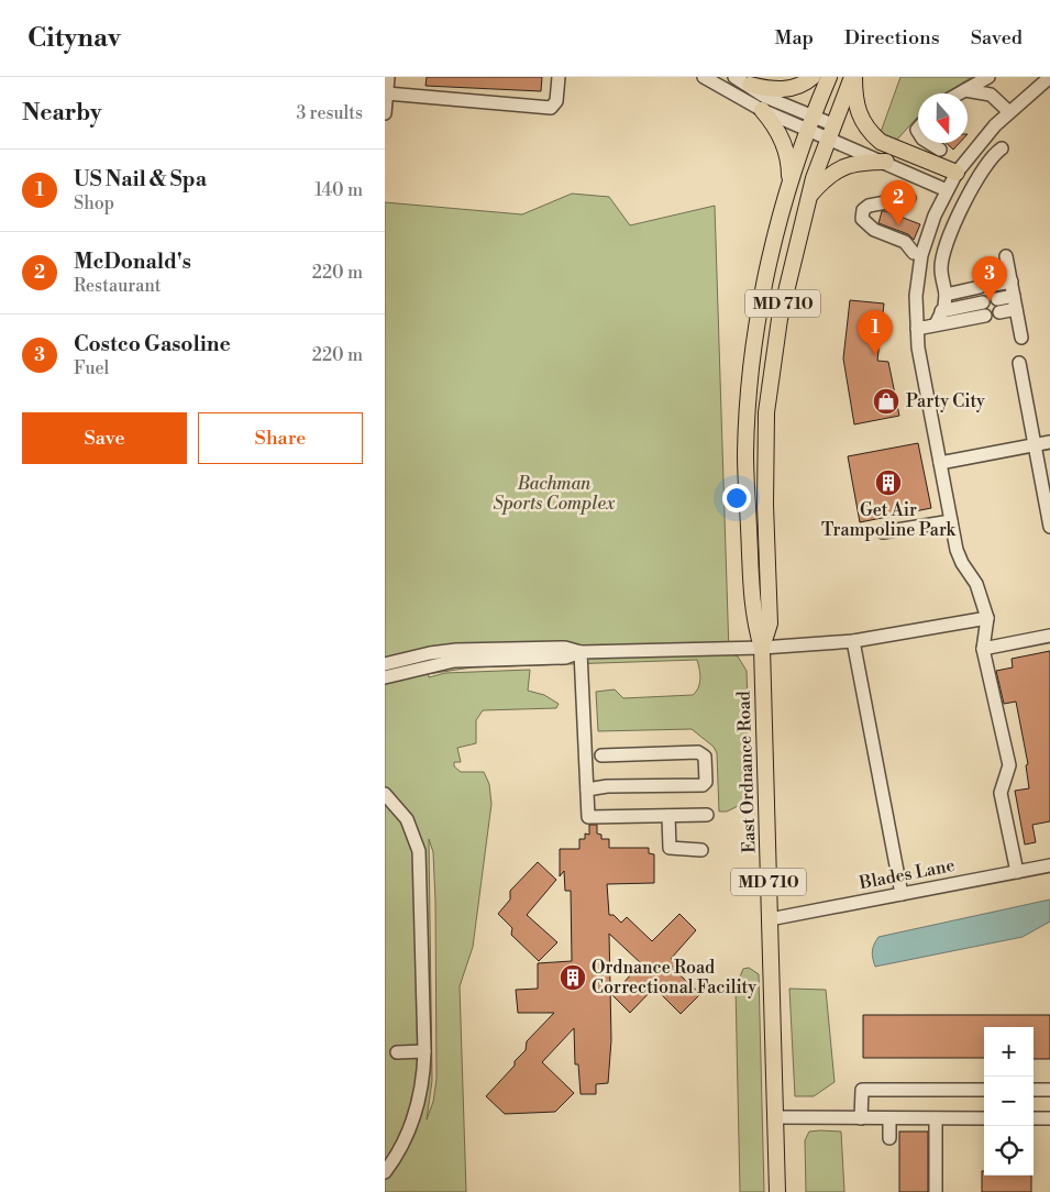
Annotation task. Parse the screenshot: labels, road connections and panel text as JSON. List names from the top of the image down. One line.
{"streets":{"main road":["MD 710","East Ordnance Road"],"street":["Blades Lane"]},"crossings":[["East Ordnance Road","Blades Lane"]],"parks":["Bachman Sports Complex"],"places":{"shop":["Party City"],"building":["Get Air Trampoline Park","Ordnance Road Correctional Facility"]},"north":"bottom","page":{"header":"Citynav","nav":["Map","Directions","Saved"],"heading":["Nearby","3 results"],"list":[{"mark":"1","name":"US Nail & Spa","note":"Shop","value":"140 m"},{"mark":"2","name":"McDonald's","note":"Restaurant","value":"220 m"},{"mark":"3","name":"Costco Gasoline","note":"Fuel","value":"220 m"}],"pins":["2","3","1"],"buttons":["Save","Share"],"map_buttons":["+","−"]}}
